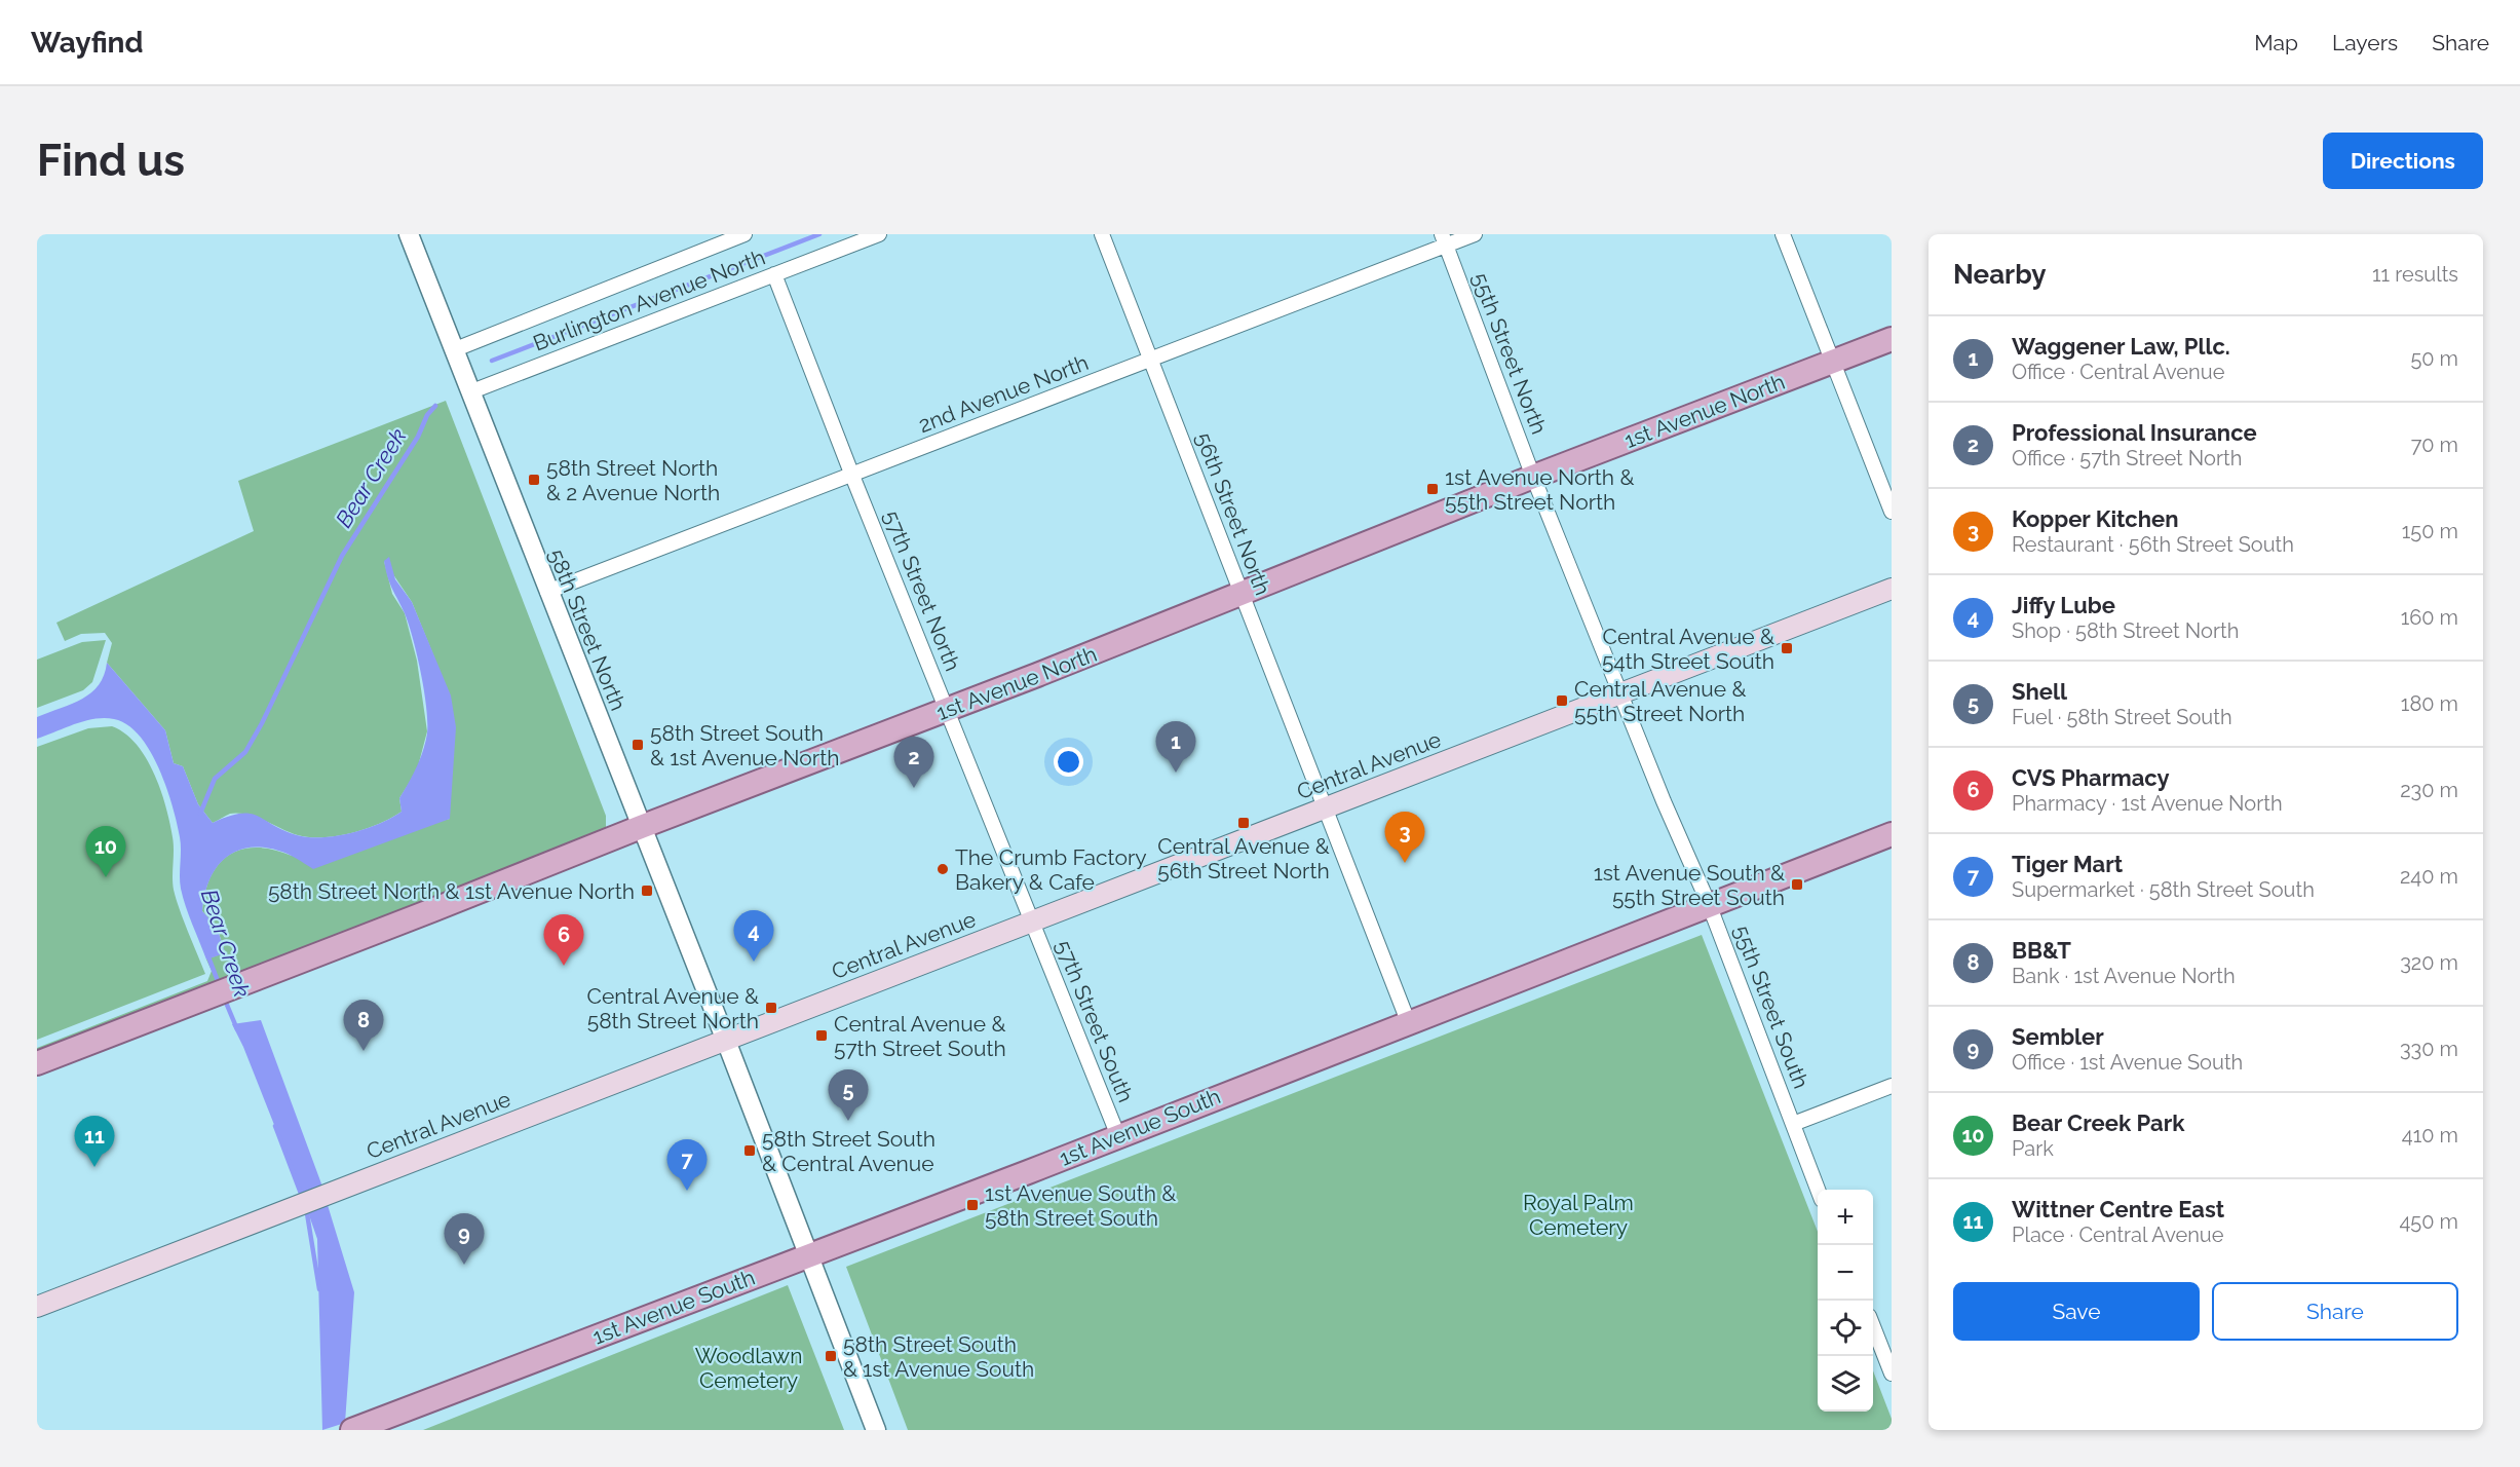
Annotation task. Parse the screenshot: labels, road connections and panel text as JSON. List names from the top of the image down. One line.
{"streets":{"main road":["1st Avenue North","Central Avenue","1st Avenue South"],"street":["Burlington Avenue North","55th Street North","2nd Avenue North","56th Street North","57th Street North","58th Street North","55th Street South","57th Street South"]},"crossings":[["Burlington Avenue North","57th Street North"],["Burlington Avenue North","58th Street North"],["55th Street North","2nd Avenue North"],["55th Street North","1st Avenue North"],["55th Street North","Central Avenue"],["55th Street North","55th Street South"],["2nd Avenue North","56th Street North"],["2nd Avenue North","57th Street North"],["2nd Avenue North","58th Street North"],["1st Avenue North","56th Street North"],["1st Avenue North","57th Street North"],["1st Avenue North","58th Street North"],["56th Street North","Central Avenue"],["56th Street North","1st Avenue South"],["57th Street North","Central Avenue"],["57th Street North","57th Street South"],["58th Street North","Central Avenue"],["58th Street North","1st Avenue South"],["Central Avenue","55th Street South"],["Central Avenue","57th Street South"],["55th Street South","1st Avenue South"],["57th Street South","1st Avenue South"]],"water":["Bear Creek"],"parks":["Royal Palm Cemetery","Woodlawn Cemetery"],"places":{"transit":["58th Street North & 2 Avenue North","1st Avenue North & 55th Street North","Central Avenue & 54th Street South","Central Avenue & 55th Street North","58th Street South & 1st Avenue North","Central Avenue & 56th Street North","1st Avenue South & 55th Street South","58th Street North & 1st Avenue North","Central Avenue & 58th Street North","Central Avenue & 57th Street South","58th Street South & Central Avenue","1st Avenue South & 58th Street South","58th Street South & 1st Avenue South"],"other":["The Crumb Factory Bakery & Cafe"]},"page":{"header":"Wayfind","nav":["Map","Layers","Share"],"buttons":["Directions",["Save","Share"]],"title":"Find us","heading":["Nearby","11 results"],"list":[{"mark":"1","name":"Waggener Law, Pllc.","note":"Office · Central Avenue","value":"50 m"},{"mark":"2","name":"Professional Insurance","note":"Office · 57th Street North","value":"70 m"},{"mark":"3","name":"Kopper Kitchen","note":"Restaurant · 56th Street South","value":"150 m"},{"mark":"4","name":"Jiffy Lube","note":"Shop · 58th Street North","value":"160 m"},{"mark":"5","name":"Shell","note":"Fuel · 58th Street South","value":"180 m"},{"mark":"6","name":"CVS Pharmacy","note":"Pharmacy · 1st Avenue North","value":"230 m"},{"mark":"7","name":"Tiger Mart","note":"Supermarket · 58th Street South","value":"240 m"},{"mark":"8","name":"BB&T","note":"Bank · 1st Avenue North","value":"320 m"},{"mark":"9","name":"Sembler","note":"Office · 1st Avenue South","value":"330 m"},{"mark":"10","name":"Bear Creek Park","note":"Park","value":"410 m"},{"mark":"11","name":"Wittner Centre East","note":"Place · Central Avenue","value":"450 m"}],"pins":["1","2","3","10","4","6","8","5","11","7","9"],"map_buttons":["+","−"]}}
